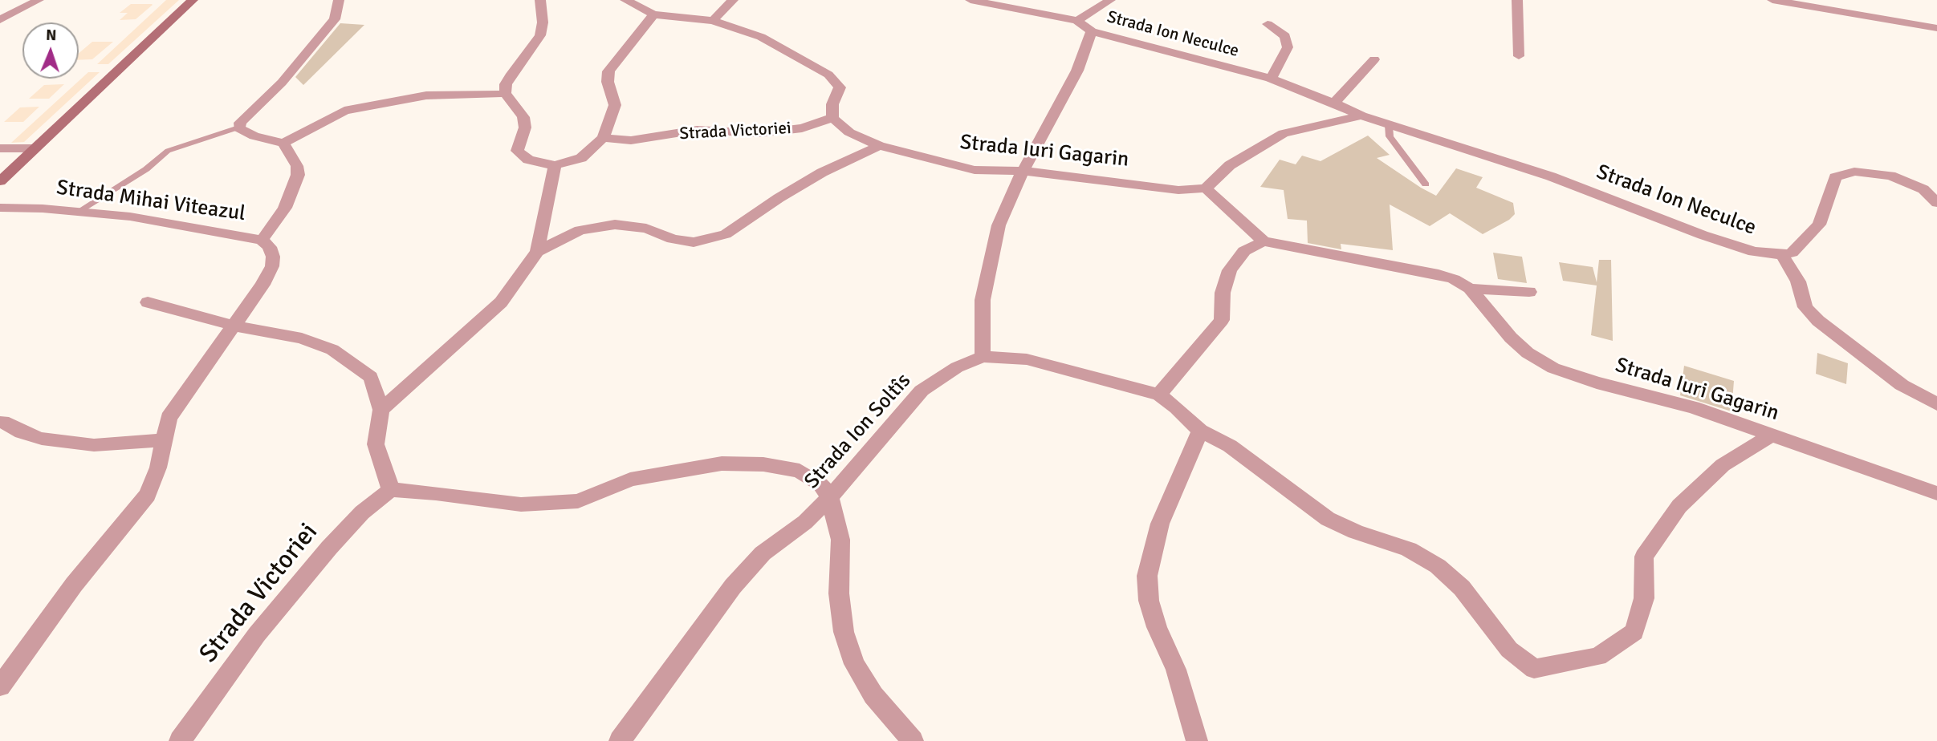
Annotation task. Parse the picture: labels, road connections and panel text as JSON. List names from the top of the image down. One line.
{"streets":{"street":["Strada Ion Neculce","Strada Victoriei","Strada Iuri Gagarin","Strada Mihai Viteazul","Strada Ion Soltîs"]},"crossings":[["Strada Victoriei","Strada Iuri Gagarin"]],"north":"top"}
